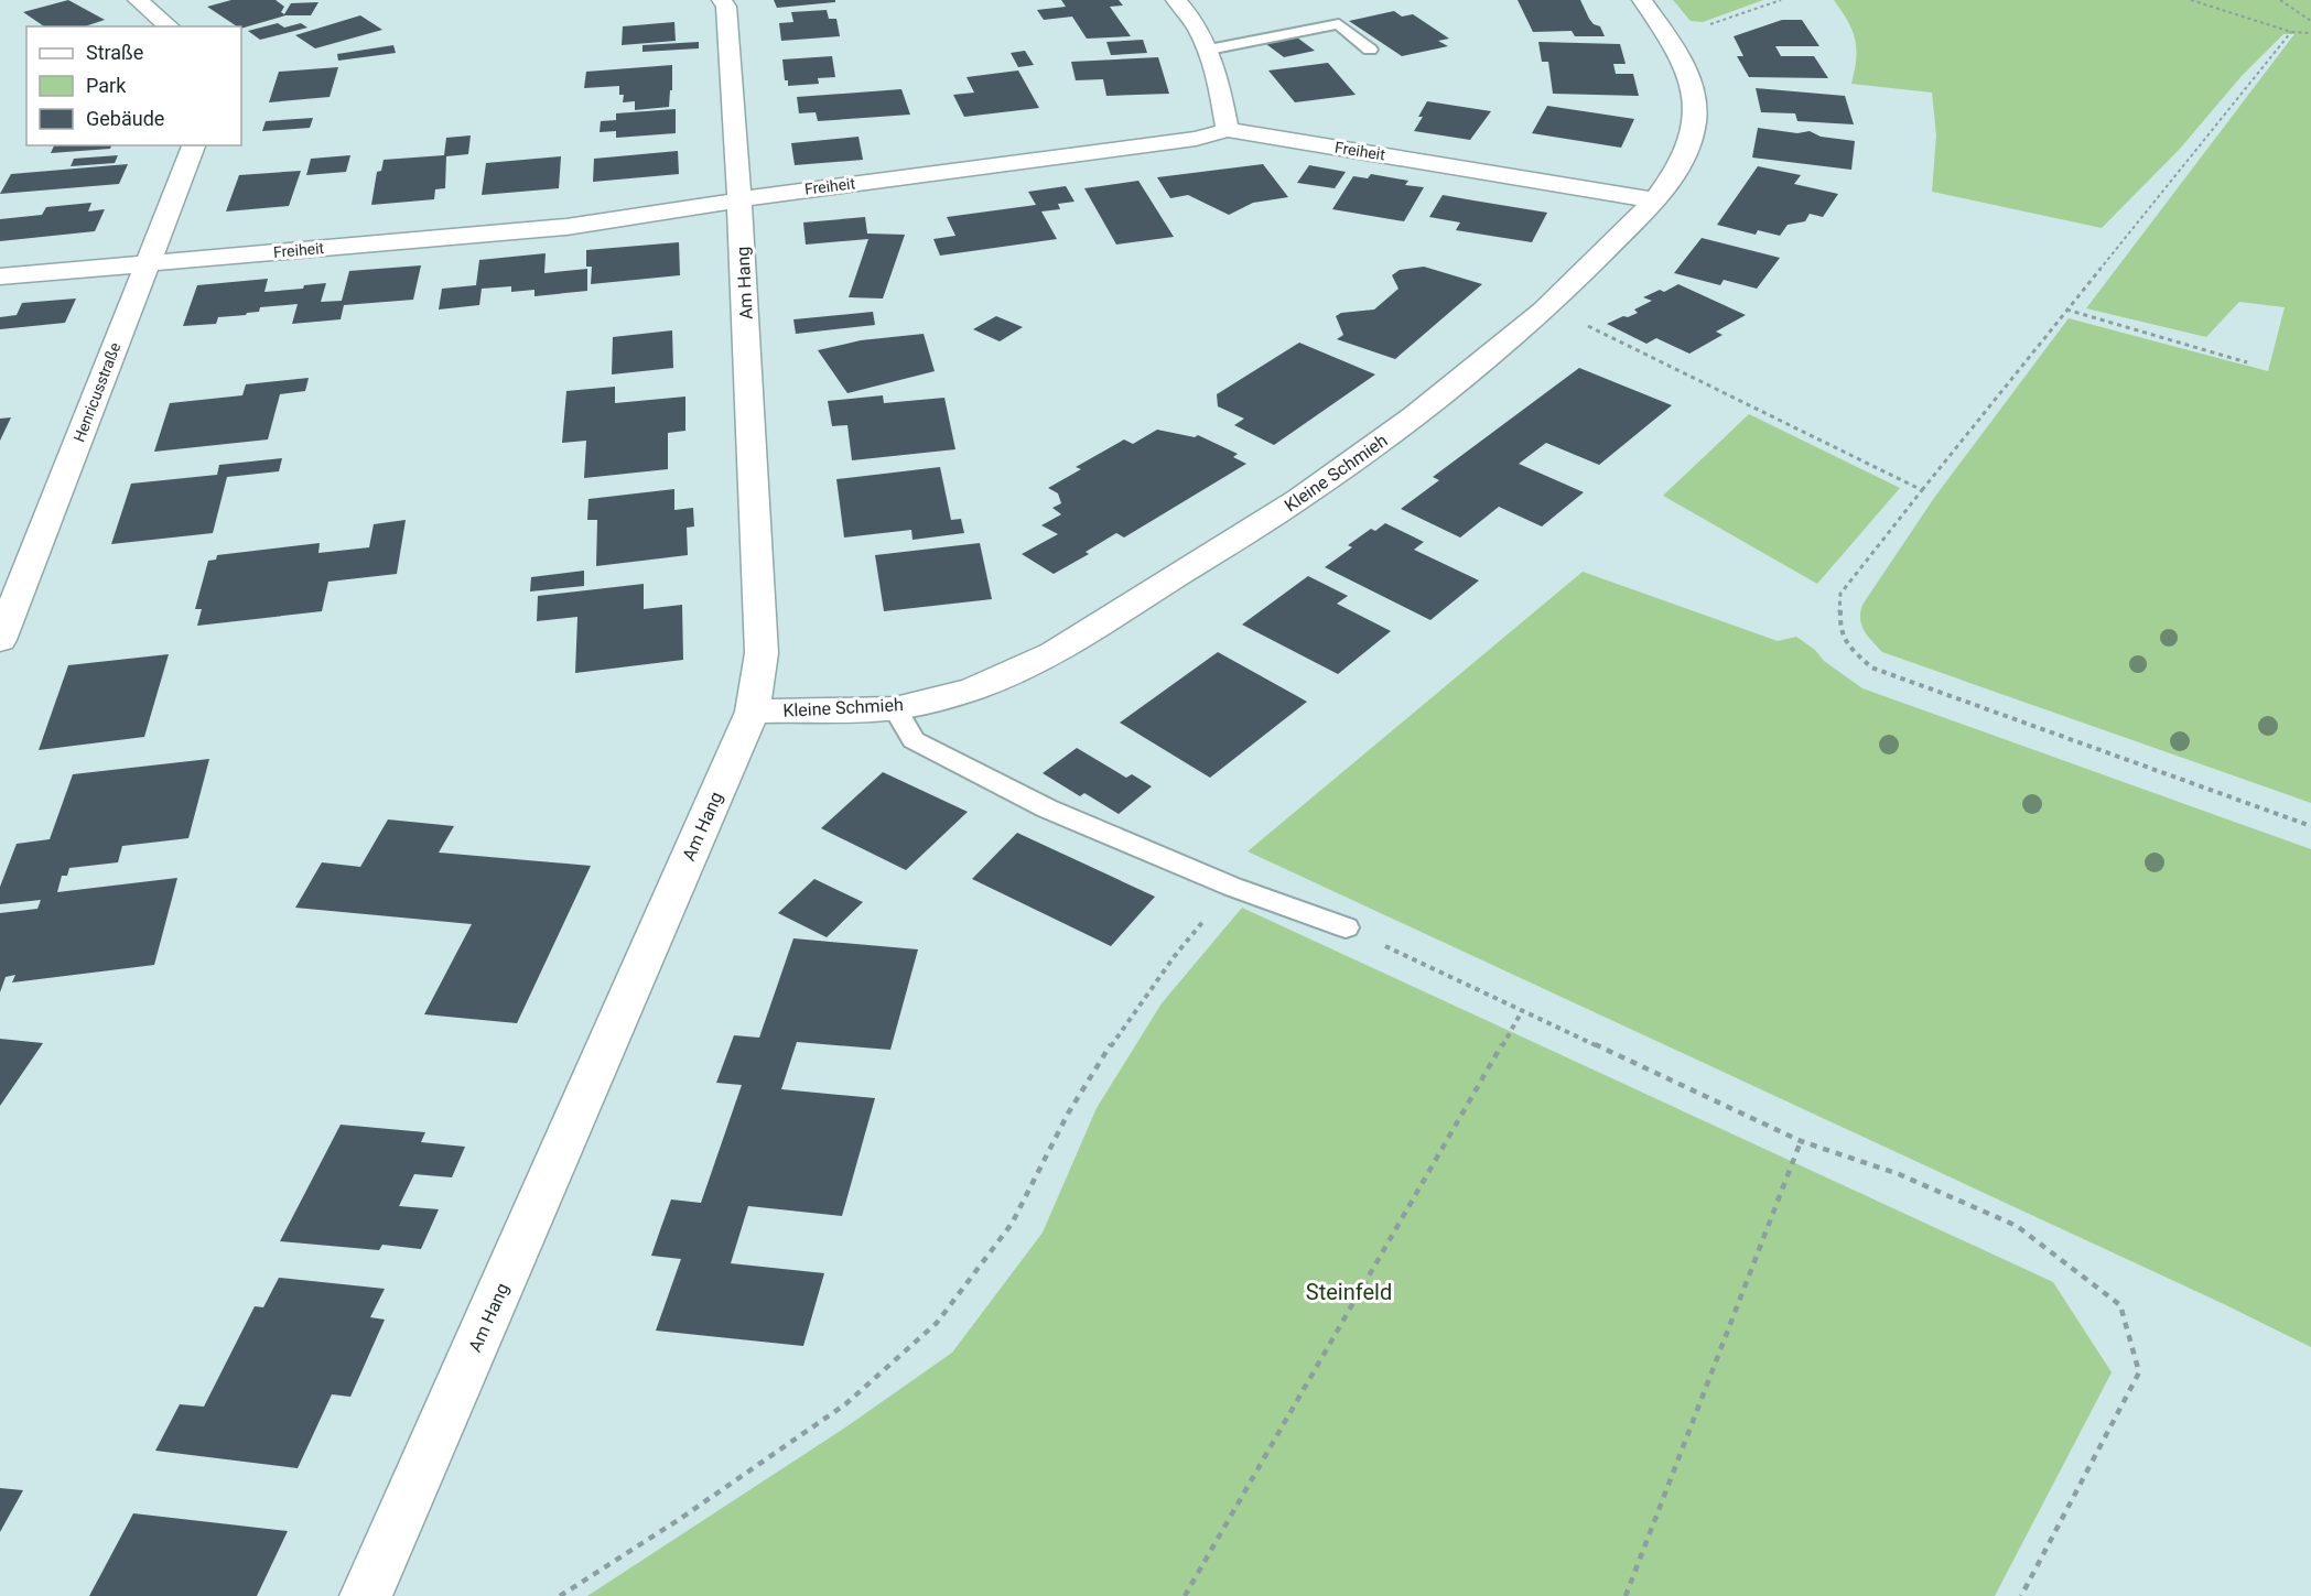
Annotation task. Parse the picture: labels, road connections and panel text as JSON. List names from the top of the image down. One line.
{"streets":{"street":["Freiheit","Am Hang","Henricusstraße","Kleine Schmieh"]},"crossings":[["Freiheit","Am Hang"],["Freiheit","Henricusstraße"],["Freiheit","Kleine Schmieh"],["Am Hang","Kleine Schmieh"]],"parks":["Steinfeld"],"legend":["Straße","Park","Gebäude"]}
